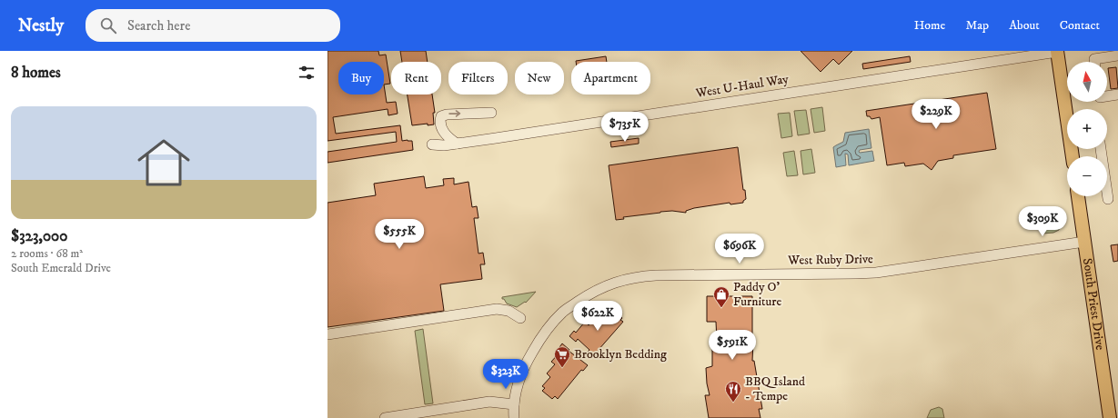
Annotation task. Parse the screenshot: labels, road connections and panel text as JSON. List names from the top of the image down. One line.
{"streets":{"main road":["South Priest Drive"],"street":["West U-Haul Way","West Ruby Drive"]},"crossings":[["West Ruby Drive","South Priest Drive"]],"places":{"shop":["Paddy O' Furniture"],"supermarket":["Brooklyn Bedding"],"restaurant":["BBQ Island - Tempe"]},"north":"top","page":{"header":"Nestly","search":"Search here","nav":["Home","Map","About","Contact"],"heading":"8 homes","map_buttons":["+","−"],"chip":["Buy","Rent","Filters","New","Apartment"],"list":[{"name":"$323,000","note":"2 rooms · 68 m² · South Emerald Drive"}],"price":["$229K","$735K","$309K","$555K","$696K","$622K","$591K","$323K"]}}
